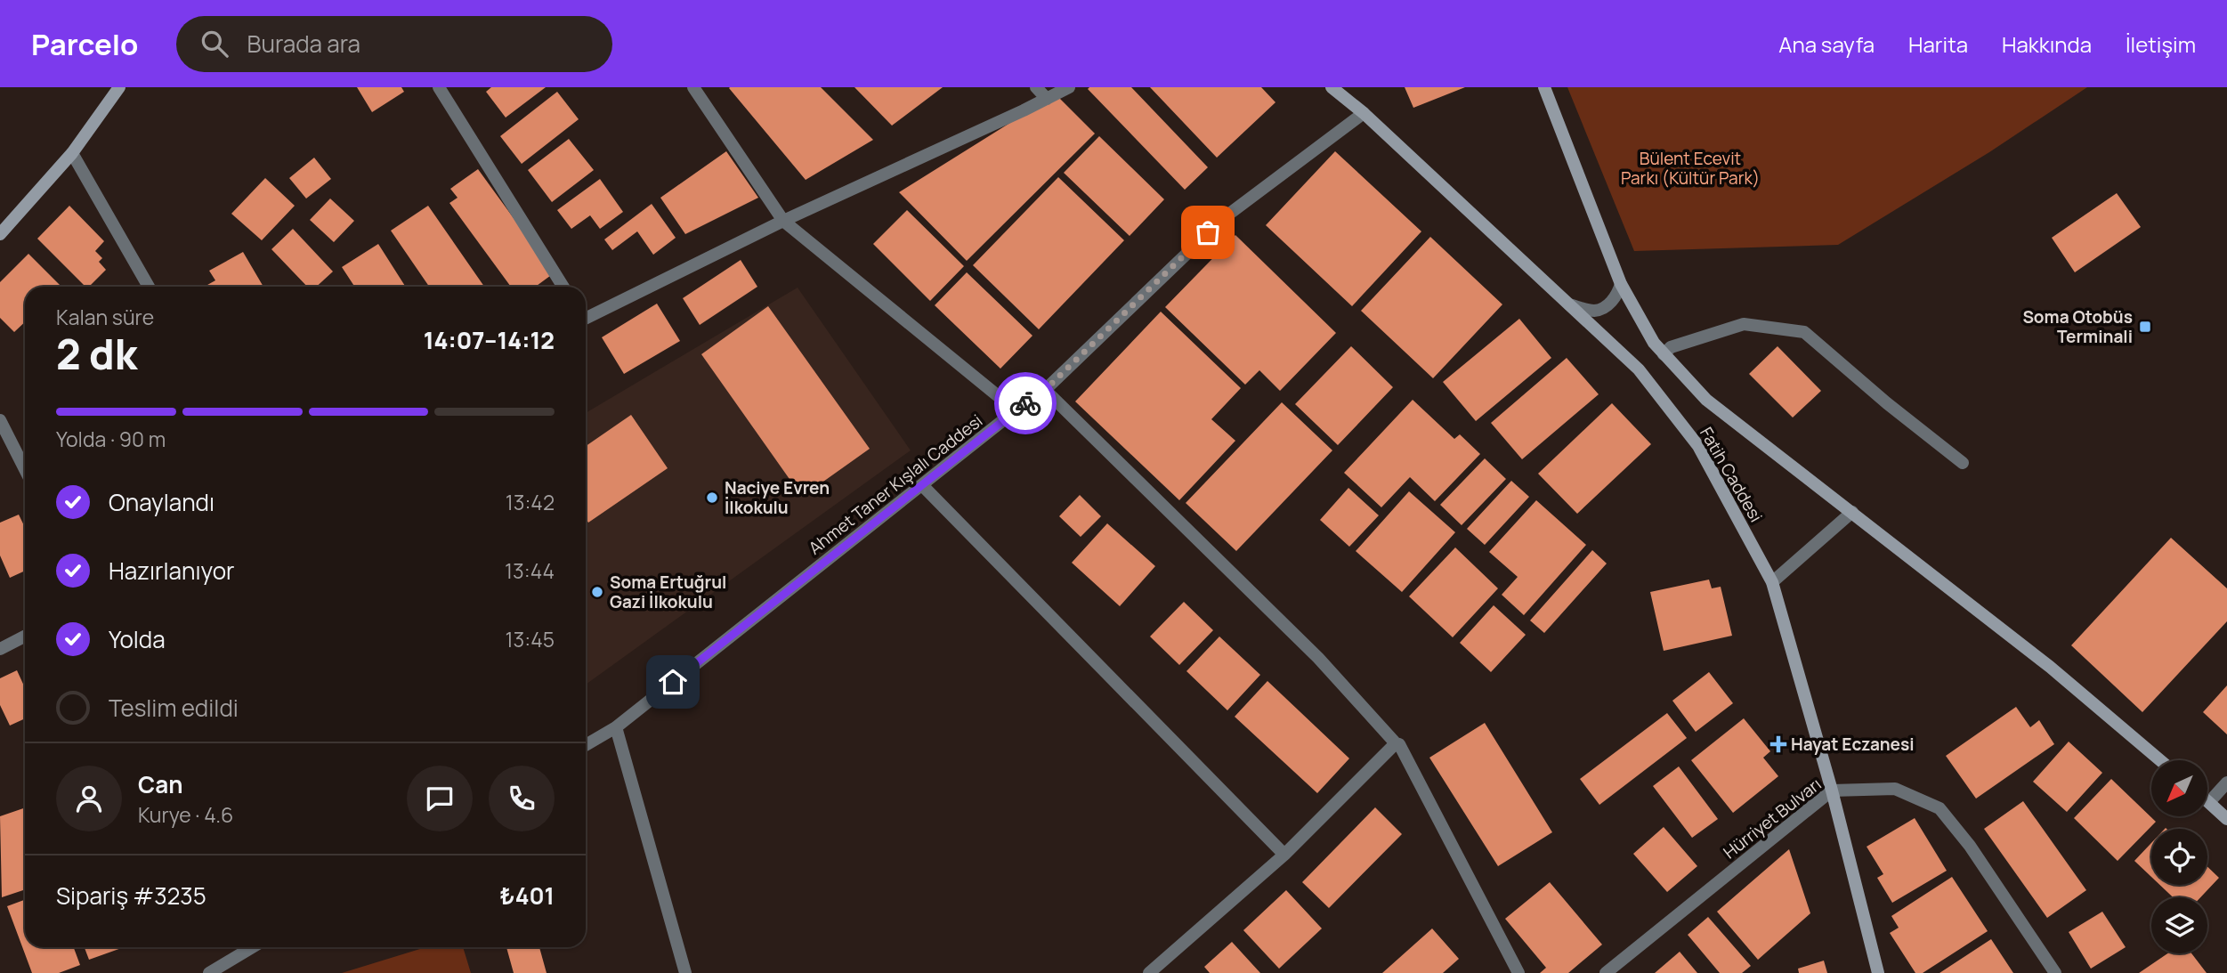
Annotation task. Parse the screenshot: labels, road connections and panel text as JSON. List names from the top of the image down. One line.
{"streets":{"street":["Fatih Caddesi","Ahmet Taner Kışlalı Caddesi","Hürriyet Bulvarı"]},"crossings":[["Fatih Caddesi","Ahmet Taner Kışlalı Caddesi"],["Fatih Caddesi","Hürriyet Bulvarı"]],"parks":["Bülent Ecevit Parkı (Kültür Park)"],"places":{"transit":["Soma Otobüs Terminali"],"other":["Naciye Evren İlkokulu","Soma Ertuğrul Gazi İlkokulu"],"health":["Hayat Eczanesi"]},"north":"bottom left","page":{"header":"Parcelo","search":"Burada ara","nav":["Ana sayfa","Harita","Hakkında","İletişim"],"heading":["2 dk","Kalan süre","14:07–14:12"],"panel":["Can","Kurye · 4.6","Sipariş #3235","₺401"],"bar":"Yolda · 90 m","list":[["Onaylandı","13:42"],["Hazırlanıyor","13:44"],["Yolda","13:45"],"Teslim edildi"]}}
